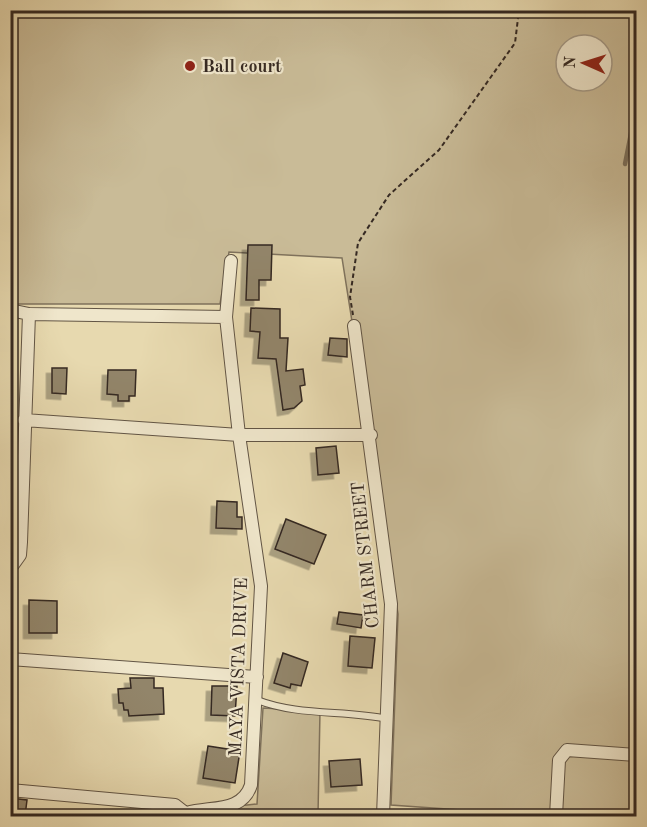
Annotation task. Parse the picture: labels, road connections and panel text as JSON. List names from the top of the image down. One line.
{"streets":{"street":["CHARM STREET","MAYA VISTA DRIVE"]},"places":["Ball court"],"north":"left"}
